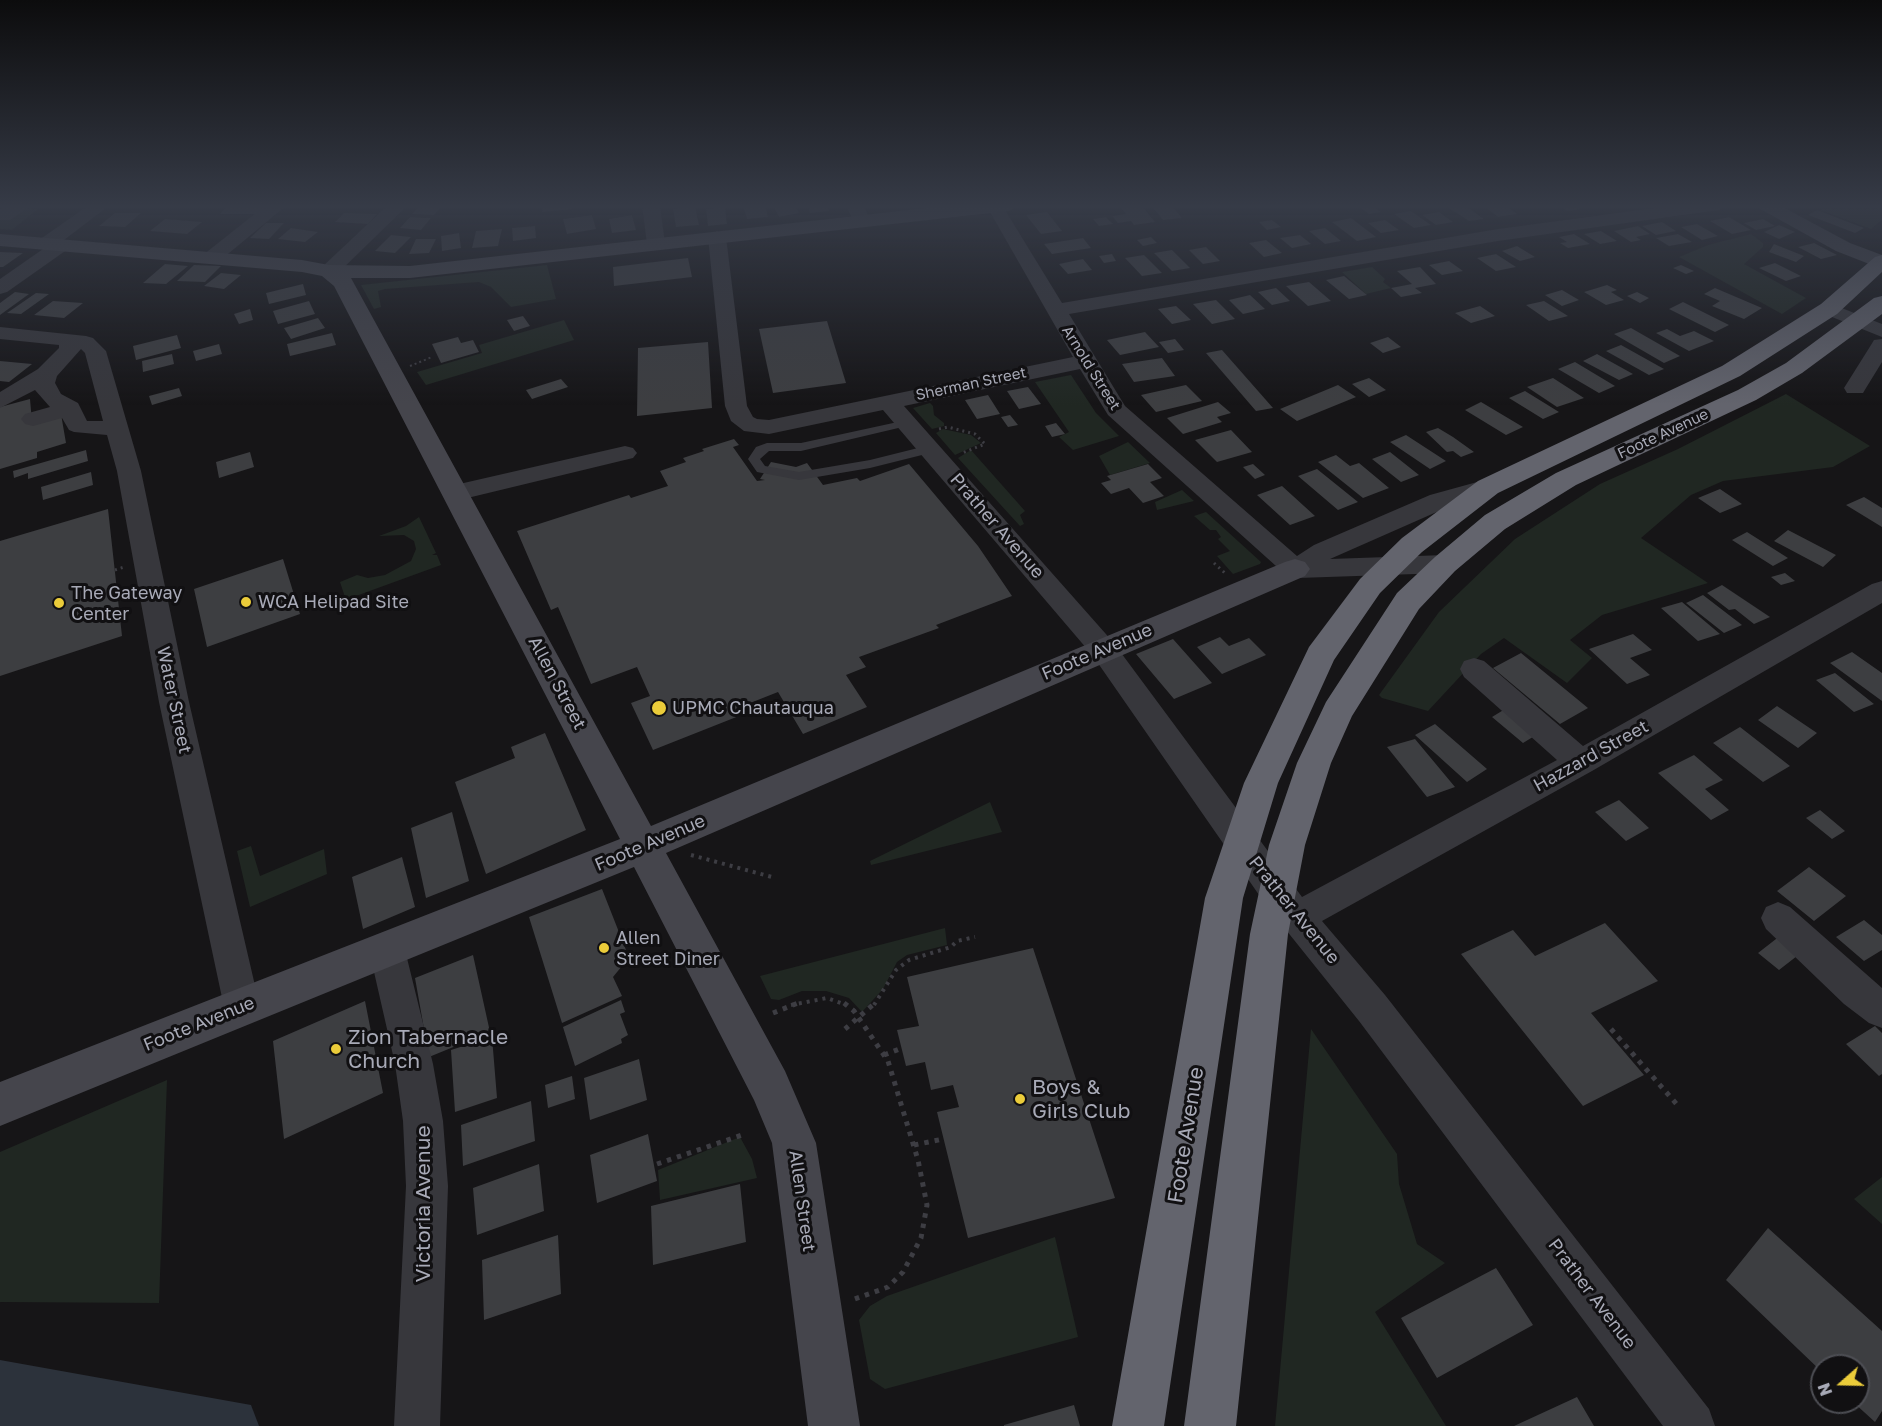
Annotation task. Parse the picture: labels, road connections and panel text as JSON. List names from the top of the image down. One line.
{"streets":{"highway":["Foote Avenue"],"street":["Arnold Street","Sherman Street","Prather Avenue","Allen Street","Water Street","Hazzard Street","Victoria Avenue"]},"crossings":[["Arnold Street","Sherman Street"],["Arnold Street","Foote Avenue"],["Sherman Street","Prather Avenue"],["Foote Avenue","Prather Avenue"],["Foote Avenue","Allen Street"],["Foote Avenue","Water Street"],["Foote Avenue","Hazzard Street"],["Foote Avenue","Victoria Avenue"],["Prather Avenue","Hazzard Street"]],"places":["WCA Helipad Site","The Gateway Center","UPMC Chautauqua","Allen Street Diner","Zion Tabernacle Church","Boys & Girls Club"],"north":"left"}
